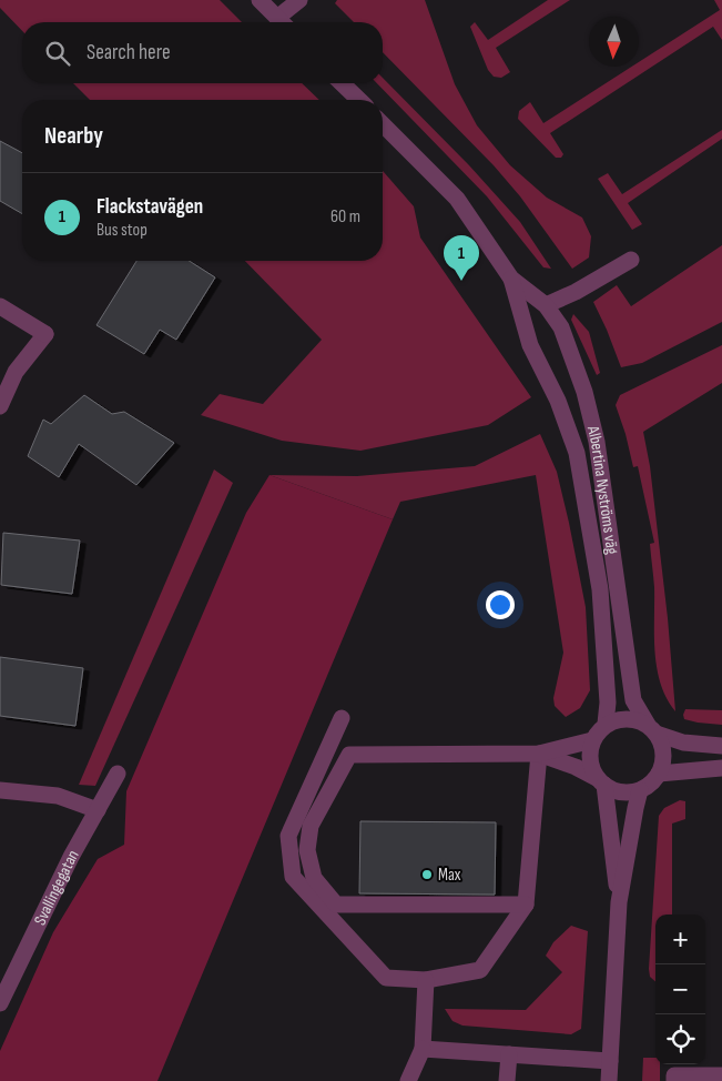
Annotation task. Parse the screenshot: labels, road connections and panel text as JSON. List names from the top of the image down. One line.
{"streets":{"street":["Albertina Nyströms väg","Svallingegatan"]},"places":["Max"],"north":"bottom","page":{"search":"Search here","heading":"Nearby","list":[{"mark":"1","name":"Flackstavägen","note":"Bus stop","value":"60 m"}],"pins":"1","map_buttons":["+","−"]}}
